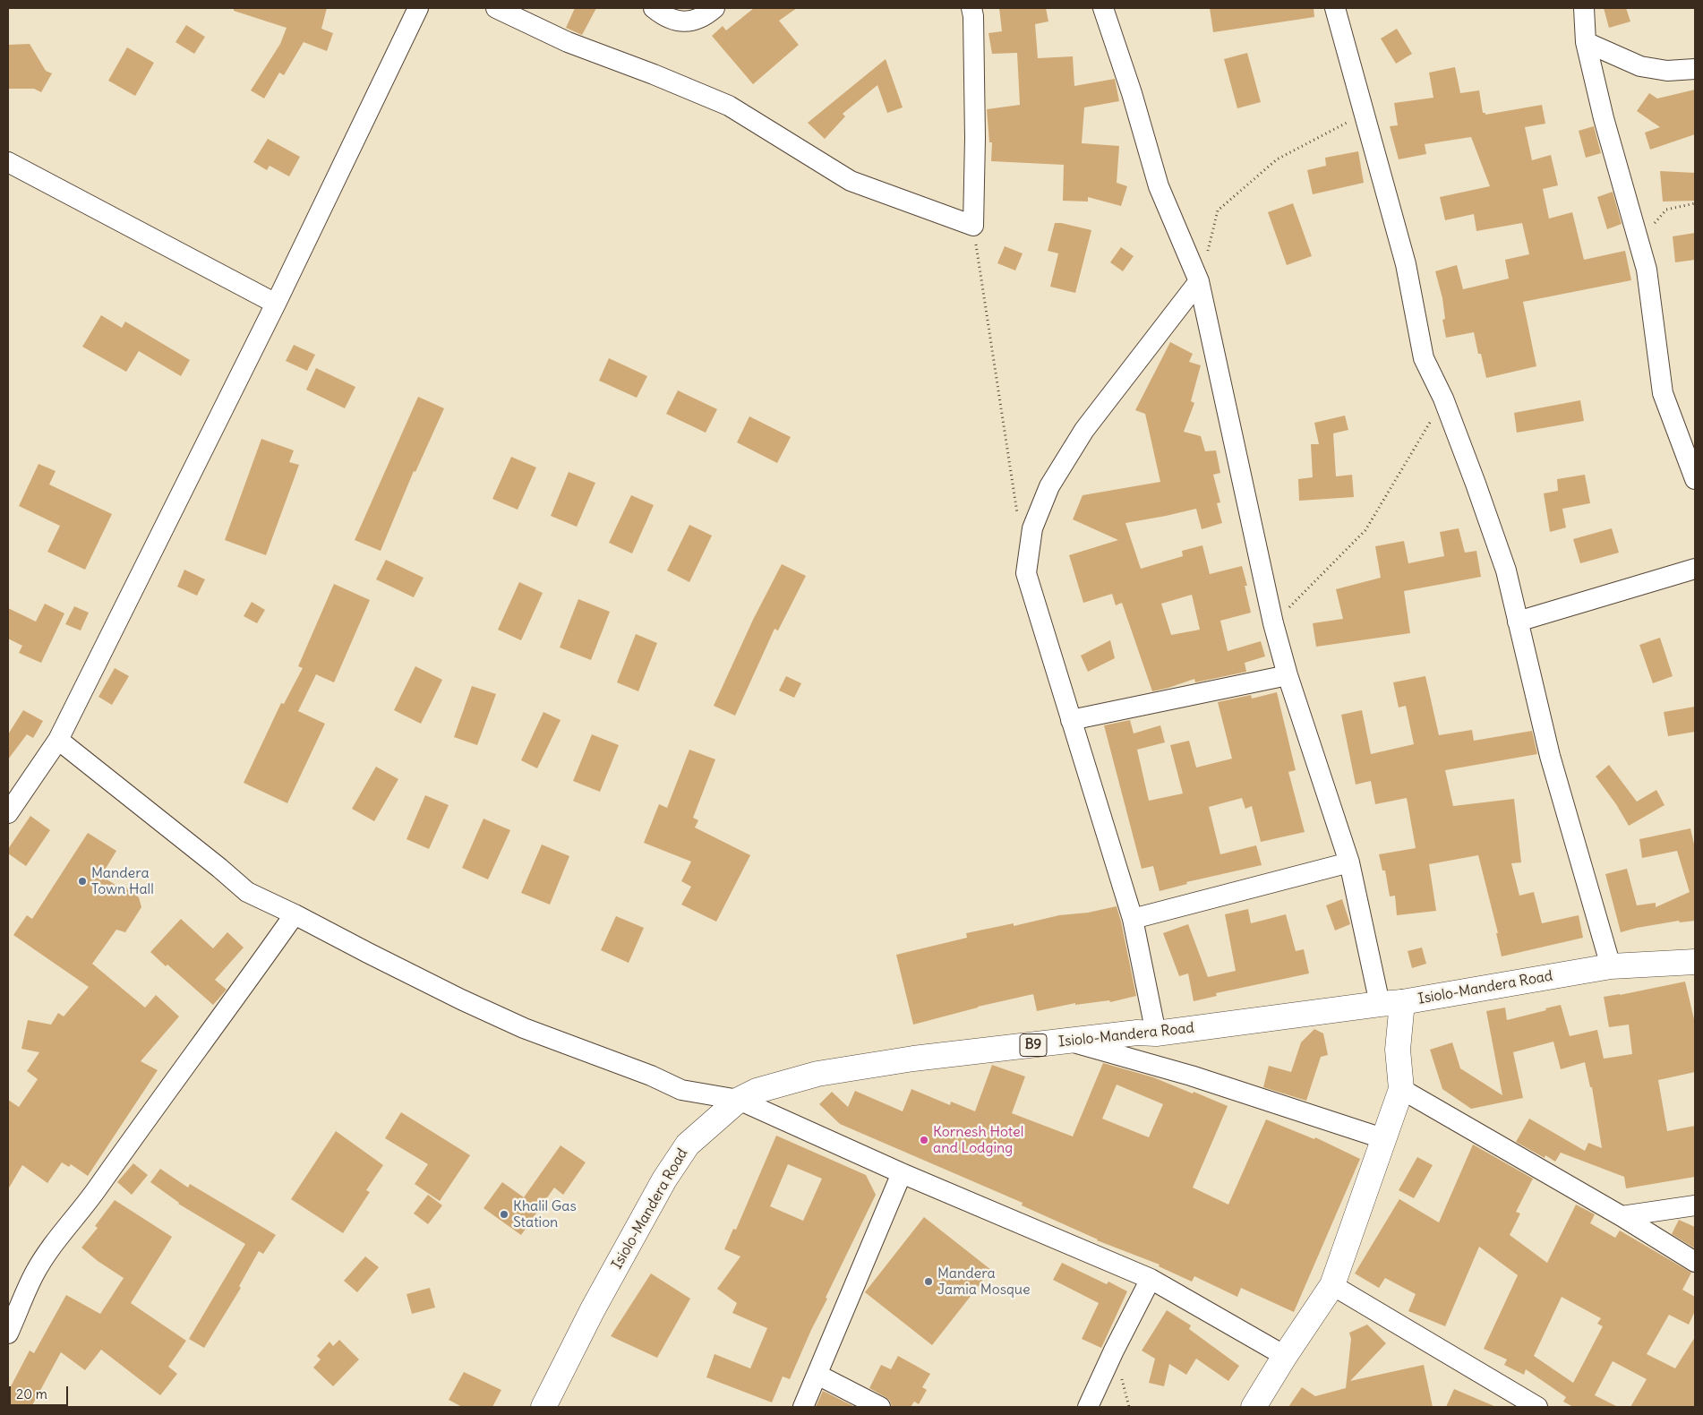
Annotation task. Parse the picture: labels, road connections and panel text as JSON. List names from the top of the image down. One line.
{"streets":{"main road":["Isiolo-Mandera Road","B9"]},"places":["Mandera Town Hall","Kornesh Hotel and Lodging","Khalil Gas Station","Mandera Jamia Mosque"],"scale_bar":"20 m"}
